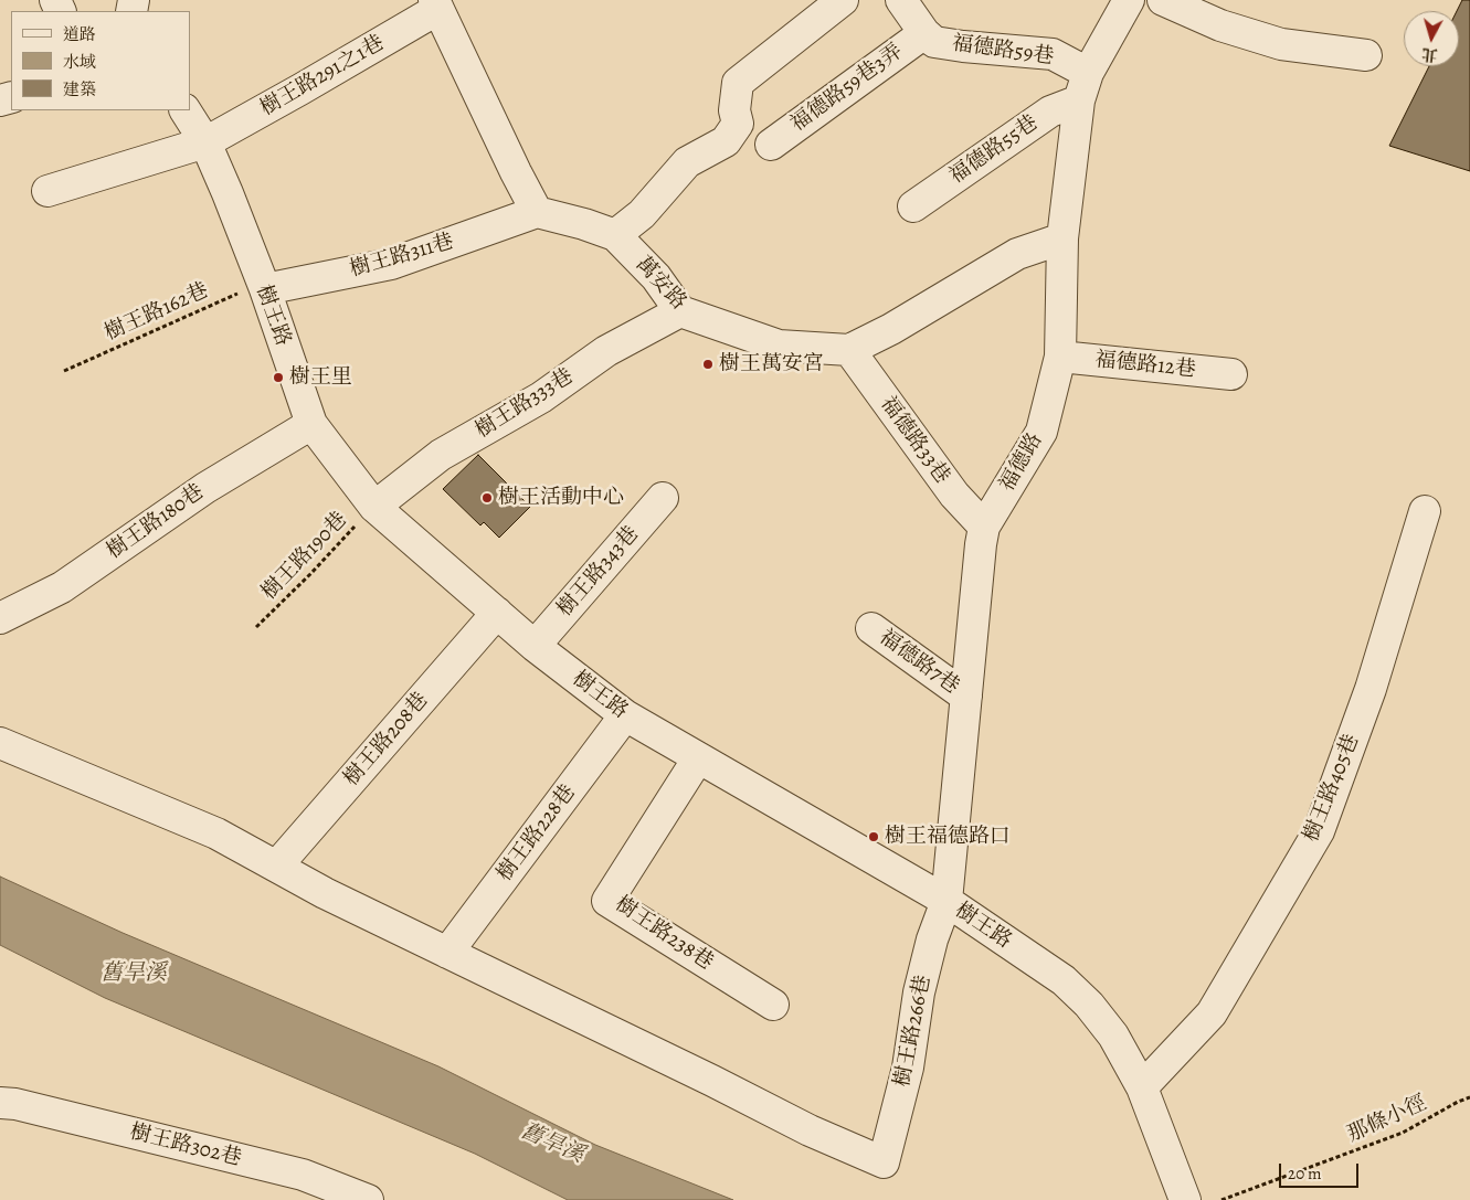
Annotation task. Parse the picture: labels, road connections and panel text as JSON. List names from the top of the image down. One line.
{"streets":{"street":["福德路59巷","樹王路291之1巷","福德路59巷3弄","福德路55巷","樹王路311巷","萬安路","樹王路","福德路12巷","樹王路333巷","福德路33巷","福德路","樹王路180巷","樹王路343巷","福德路7巷","樹王路208巷","樹王路405巷","樹王路228巷","樹王路238巷","樹王路266巷","樹王路302巷"],"path":["樹王路162巷","樹王路190巷","那條小徑"]},"crossings":[["福德路59巷","福德路59巷3弄"],["福德路59巷","福德路"],["樹王路291之1巷","樹王路"],["福德路55巷","福德路"],["樹王路311巷","萬安路"],["樹王路311巷","樹王路162巷"],["樹王路311巷","樹王路"],["萬安路","樹王路333巷"],["萬安路","福德路33巷"],["樹王路162巷","樹王路"],["樹王路","樹王路333巷"],["樹王路","福德路"],["樹王路","樹王路180巷"],["樹王路","樹王路190巷"],["樹王路","樹王路343巷"],["樹王路","樹王路208巷"],["樹王路","樹王路405巷"],["樹王路","樹王路228巷"],["樹王路","樹王路238巷"],["樹王路","樹王路266巷"],["福德路12巷","福德路"],["樹王路333巷","樹王路190巷"],["福德路33巷","福德路"],["福德路","福德路7巷"],["福德路","樹王路266巷"],["樹王路228巷","樹王路266巷"]],"water":["舊旱溪"],"places":["樹王萬安宮","樹王里","樹王活動中心","樹王福德路口"],"legend":["道路","水域","建築"],"scale_bar":"20 m","north":"bottom"}
